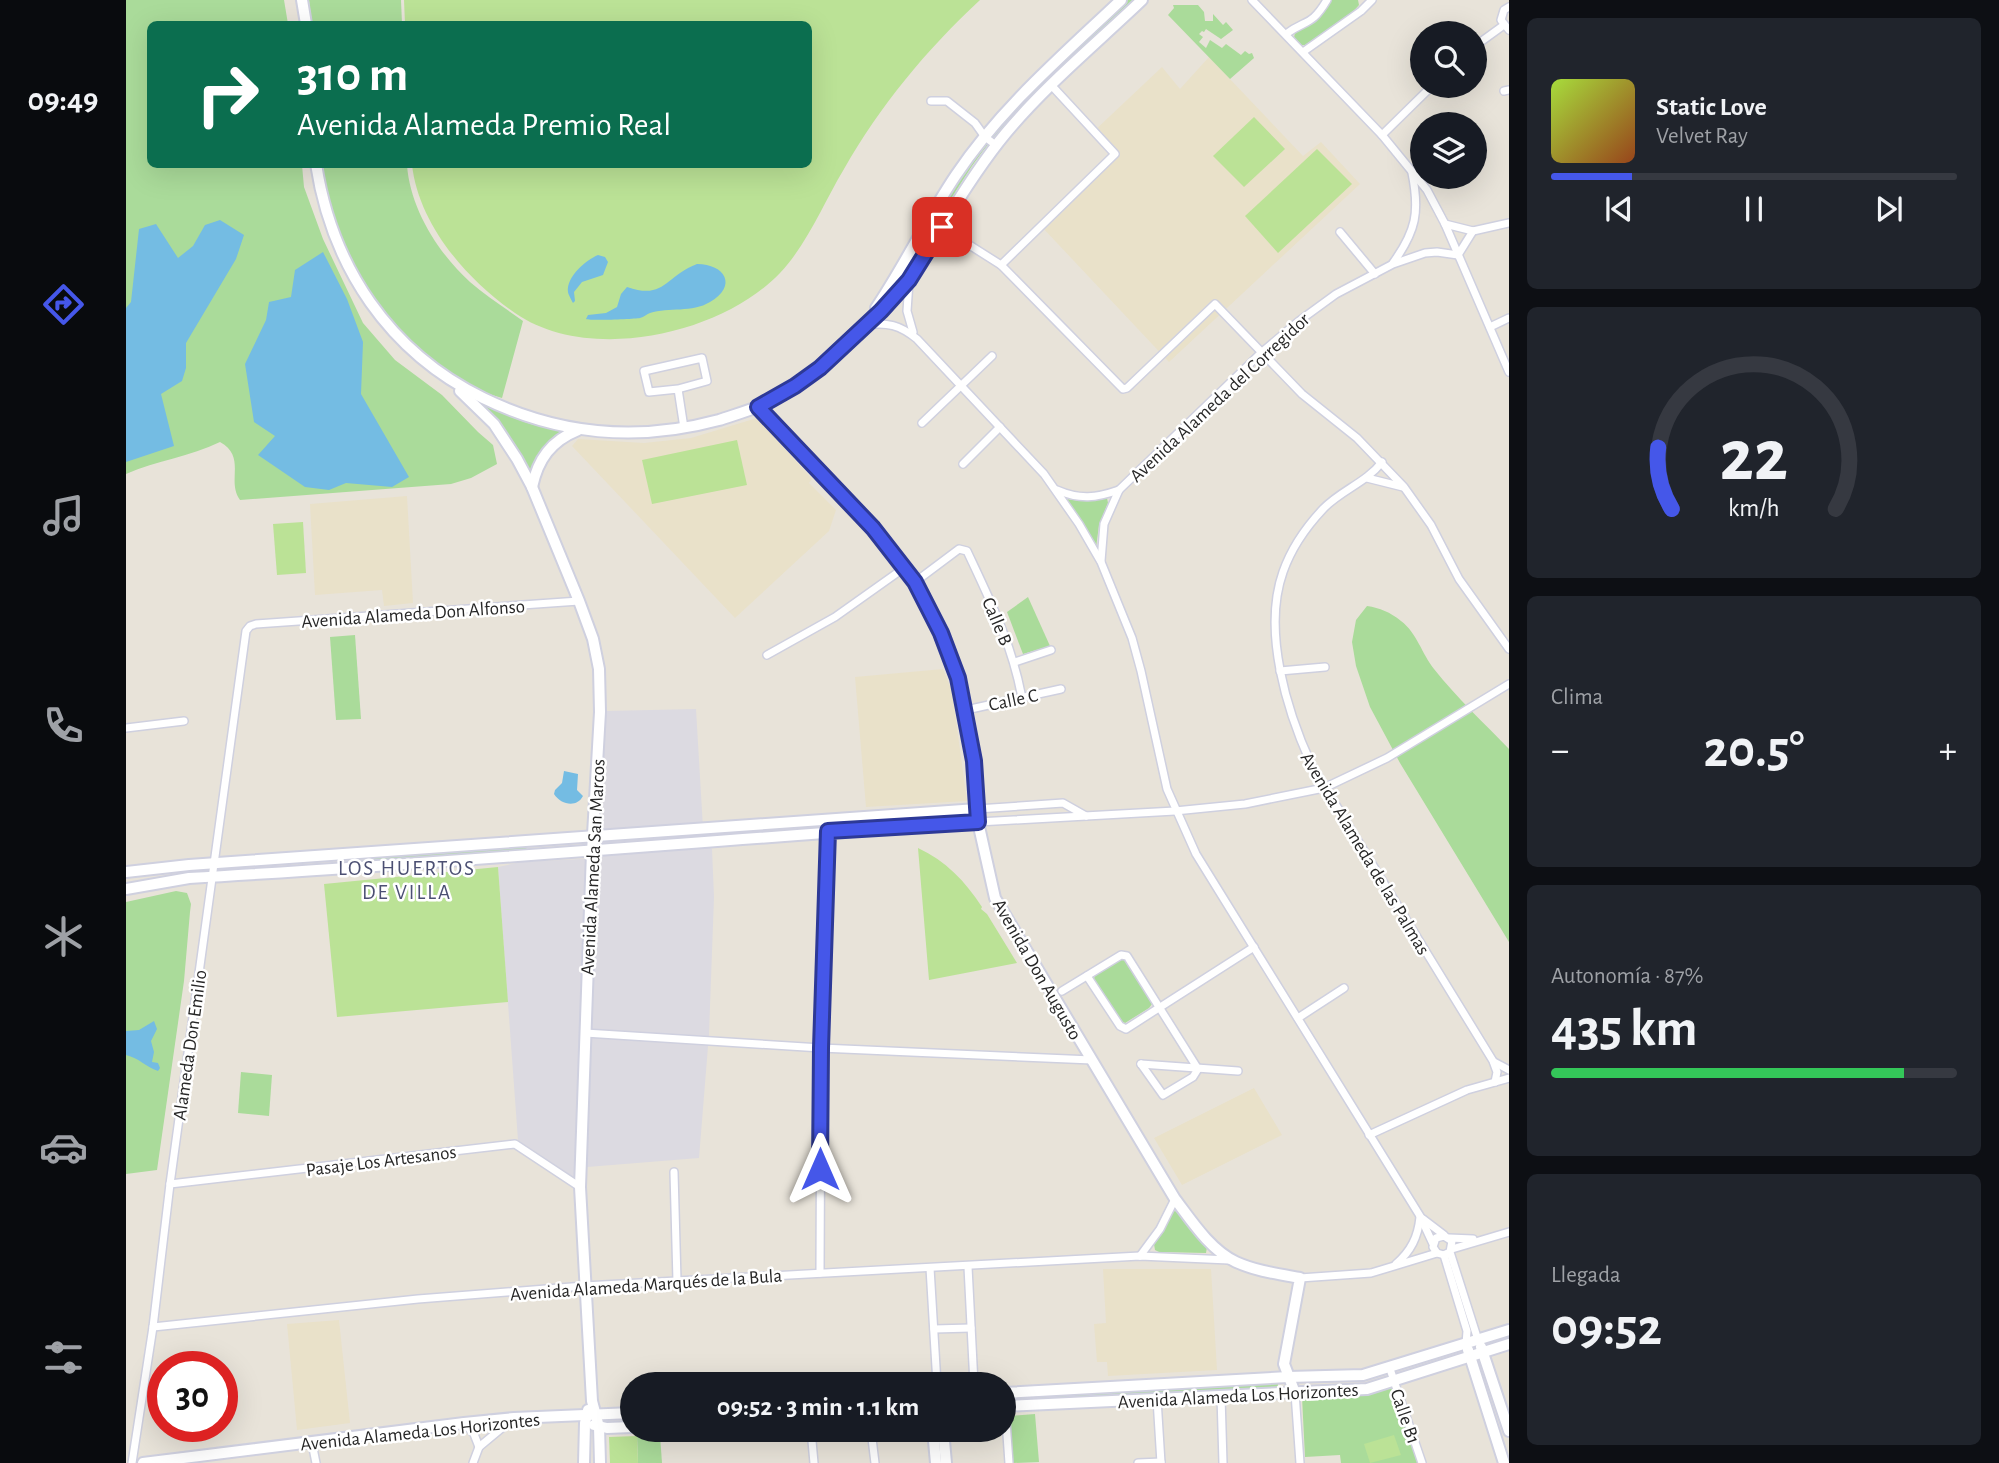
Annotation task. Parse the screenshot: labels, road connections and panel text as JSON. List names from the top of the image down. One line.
{"streets":{"street":["Avenida Alameda del Corregidor","Avenida Alameda Don Alfonso","Calle B","Calle C","Avenida Alameda de las Palmas","Avenida Alameda San Marcos","Avenida Don Augusto","Alameda Don Emilio","Pasaje Los Artesanos","Avenida Alameda Marqués de la Bula","Avenida Alameda Los Horizontes","Calle B1"]},"crossings":[["Avenida Alameda Don Alfonso","Avenida Alameda San Marcos"],["Avenida Alameda Don Alfonso","Alameda Don Emilio"],["Calle B","Calle C"],["Calle B","Avenida Don Augusto"],["Calle C","Avenida Don Augusto"],["Avenida Alameda San Marcos","Pasaje Los Artesanos"],["Avenida Alameda San Marcos","Avenida Alameda Marqués de la Bula"],["Avenida Alameda San Marcos","Avenida Alameda Los Horizontes"],["Avenida Don Augusto","Avenida Alameda Marqués de la Bula"],["Alameda Don Emilio","Pasaje Los Artesanos"],["Alameda Don Emilio","Avenida Alameda Marqués de la Bula"],["Avenida Alameda Los Horizontes","Calle B1"]],"districts":["LOS HUERTOS DE VILLA"],"page":{"tabs":"09:49","turn":["310 m","Avenida Alameda Premio Real"],"song":["Static Love","Velvet Ray"],"tile":["Clima",["Autonomía · 87%","435 km"],["Llegada","09:52"]],"heat":["−","20.5°","+"],"limit":"30","trip":"09:52 · 3 min · 1.1 km","gauge":["22","km/h"]}}
